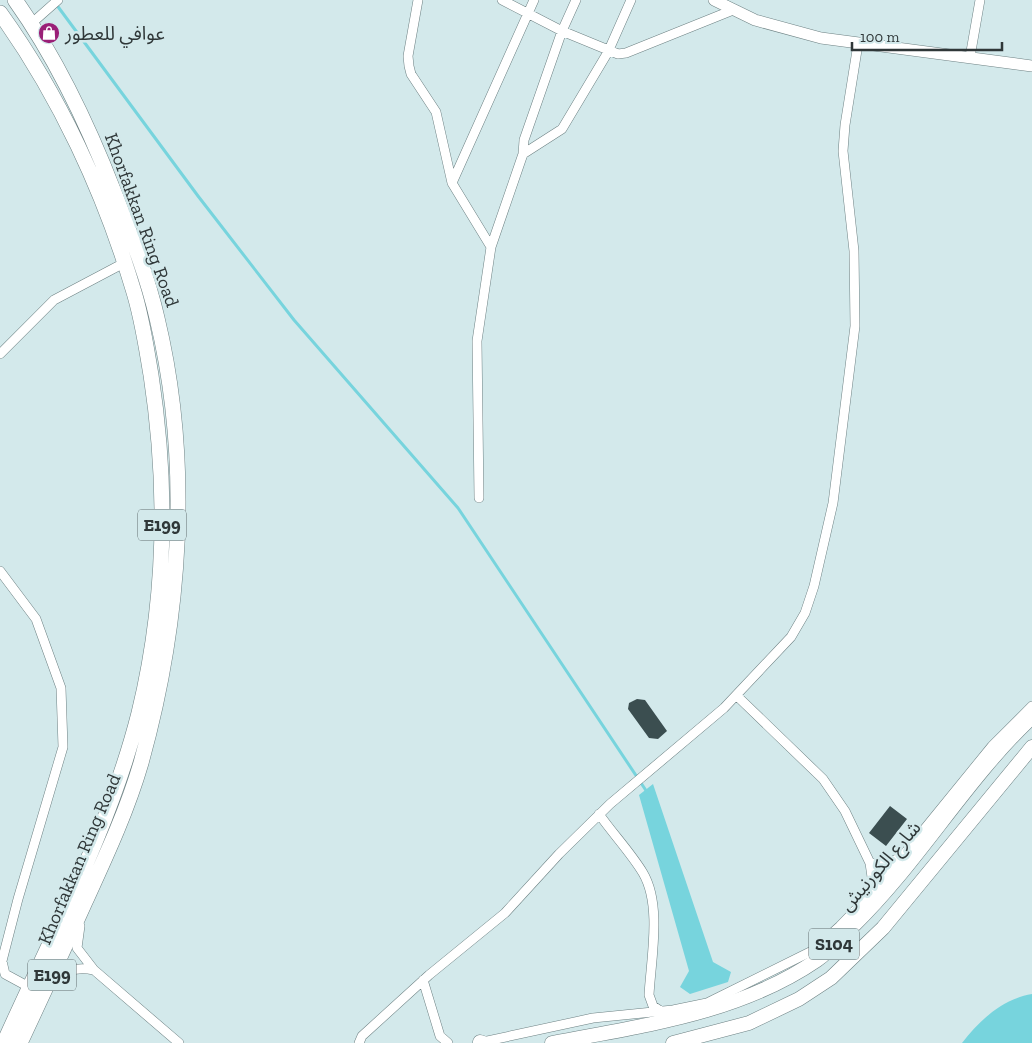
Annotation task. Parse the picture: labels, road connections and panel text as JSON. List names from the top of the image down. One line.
{"streets":{"highway":["Khorfakkan Ring Road","E199"],"main road":["شارع الكورنيش","S104"]},"places":{"shop":["عوافي للعطور"]},"scale_bar":"100 m"}
